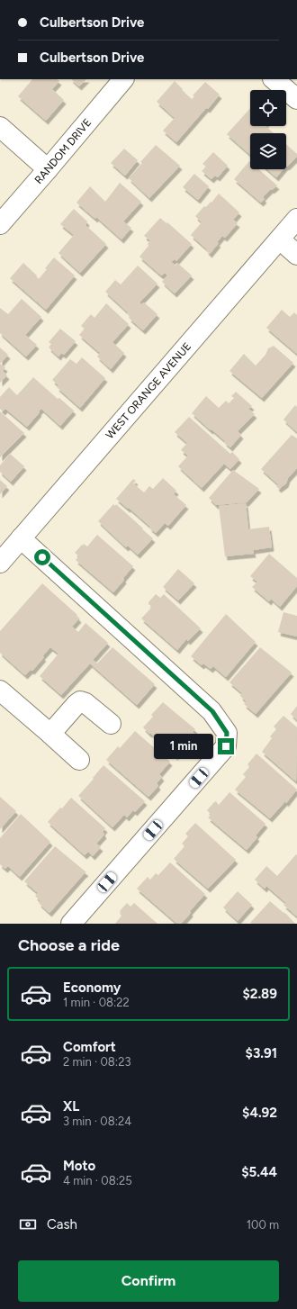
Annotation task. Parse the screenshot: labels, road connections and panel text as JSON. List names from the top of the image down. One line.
{"streets":{"street":["RANDOM DRIVE","WEST ORANGE AVENUE"]},"page":{"banner":["Culbertson Drive","Culbertson Drive"],"bubble":"1 min","heading":"Choose a ride","list":[{"name":"Economy","note":"1 min · 08:22","value":"$2.89"},{"name":"Comfort","note":"2 min · 08:23","value":"$3.91"},{"name":"XL","note":"3 min · 08:24","value":"$4.92"},{"name":"Moto","note":"4 min · 08:25","value":"$5.44"}],"pay":["Cash","100 m"],"buttons":"Confirm"}}
